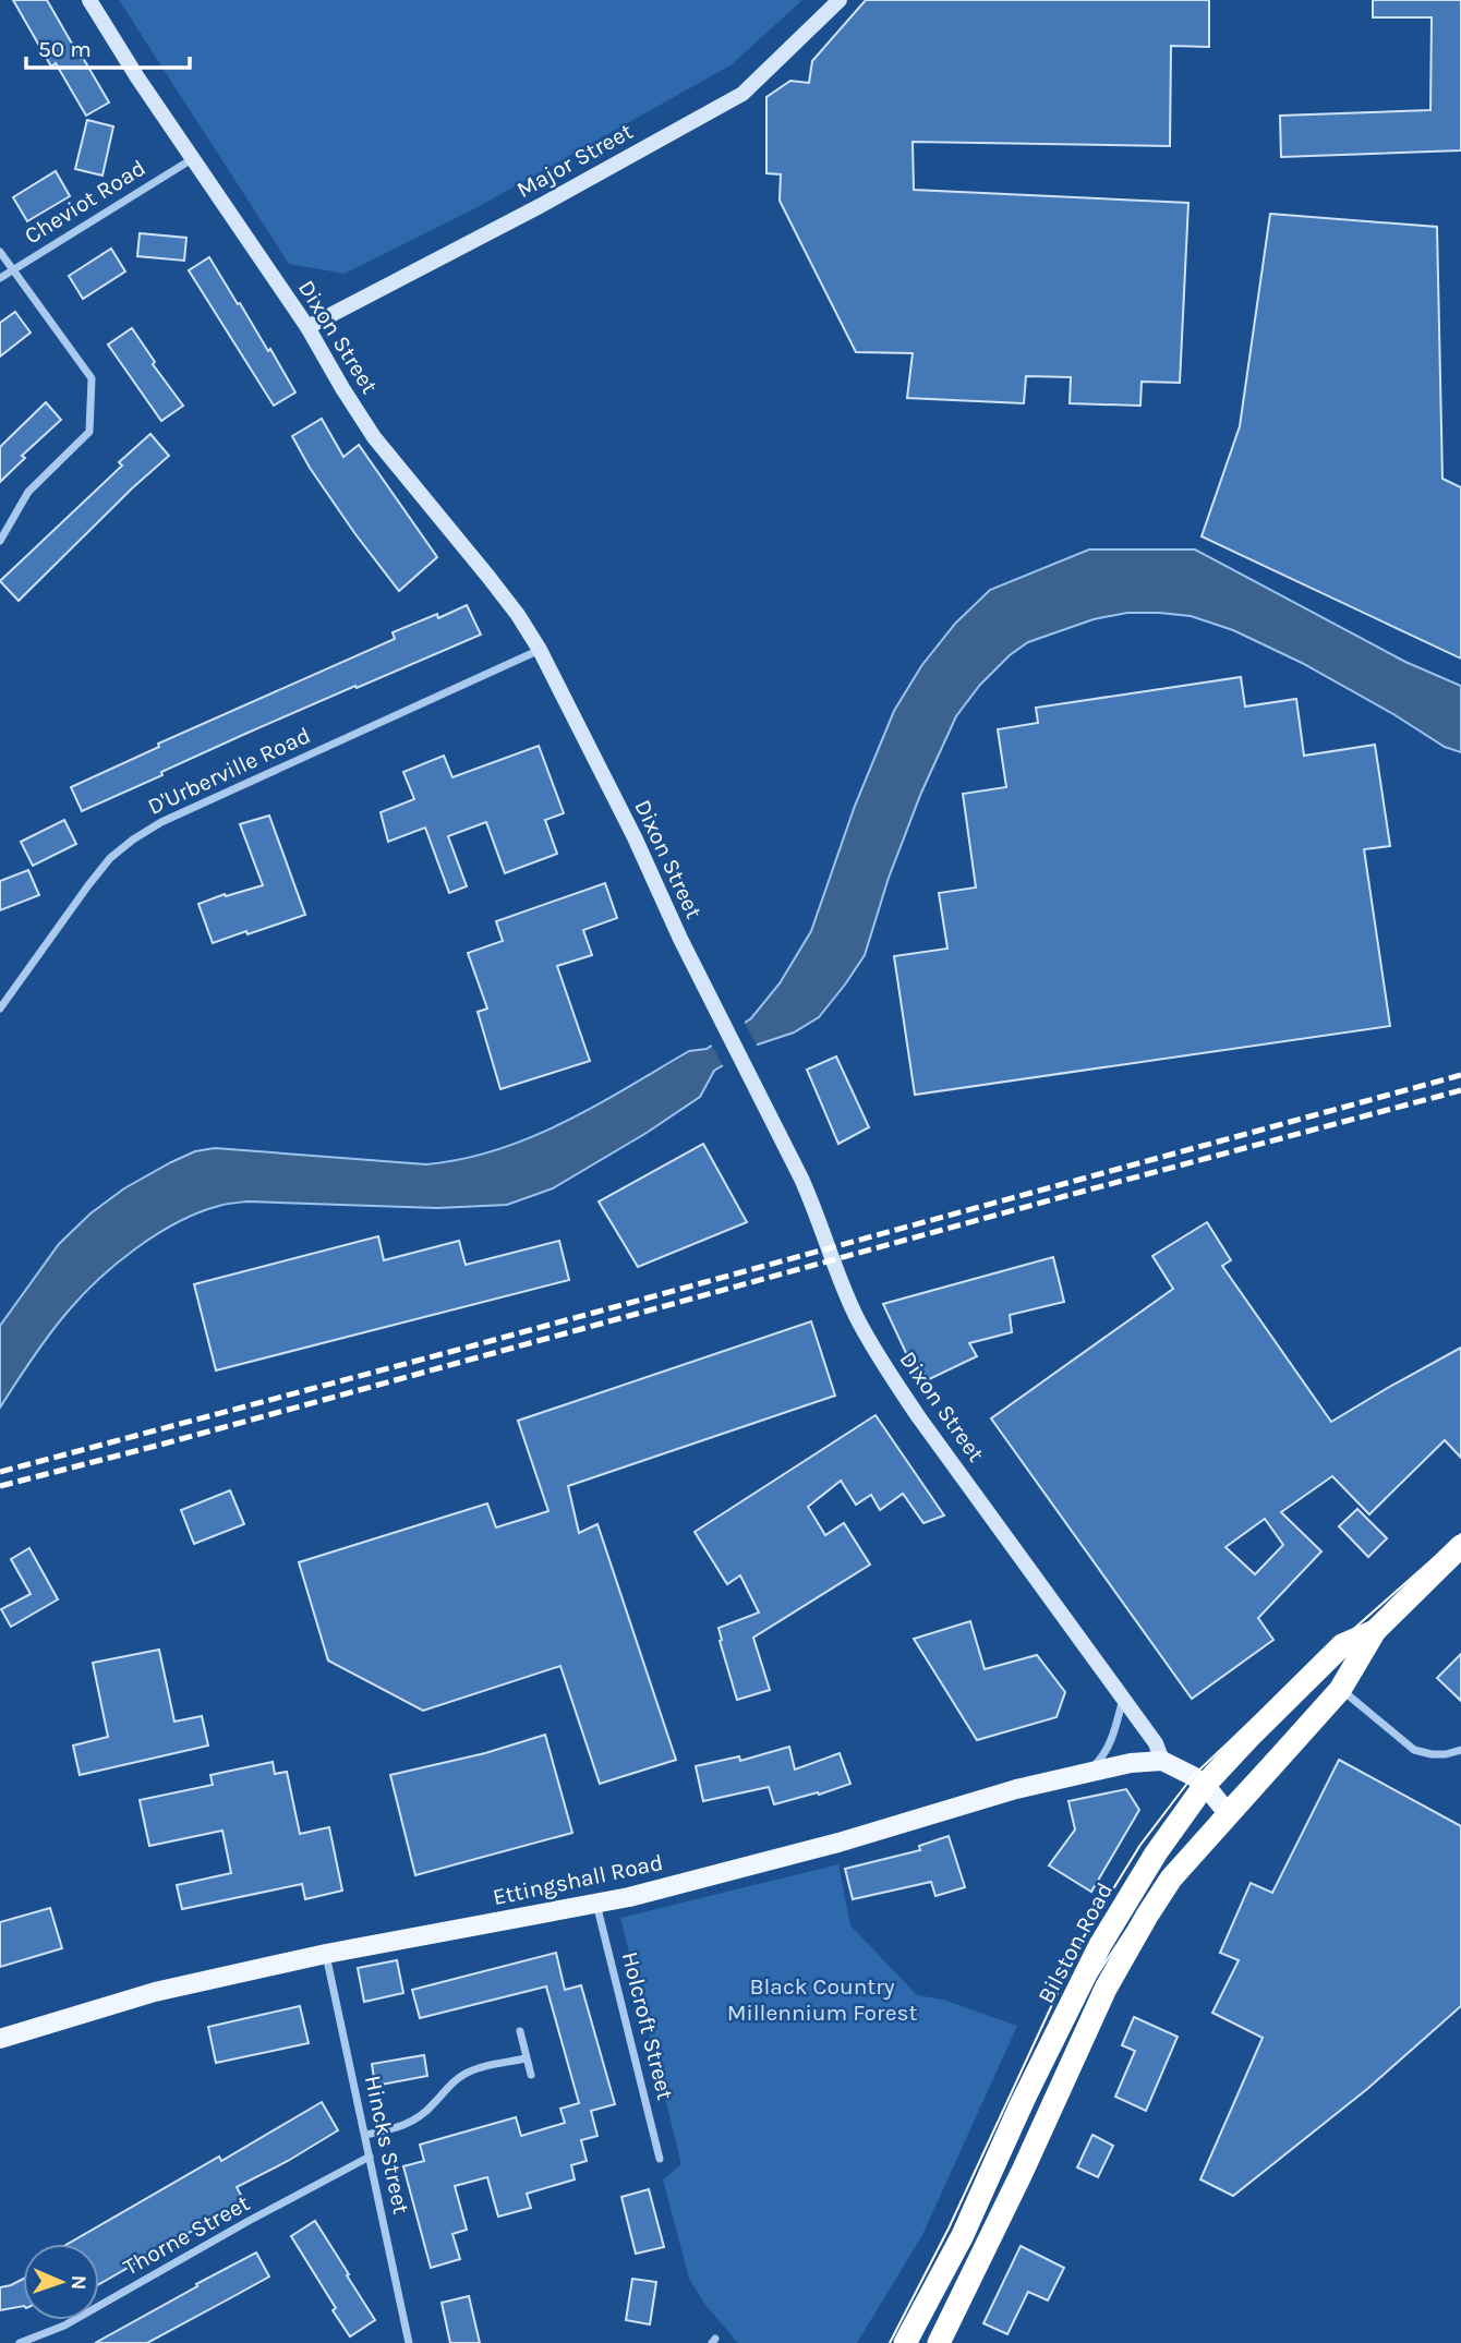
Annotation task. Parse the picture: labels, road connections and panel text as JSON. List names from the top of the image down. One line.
{"streets":{"highway":["Bilston Road"],"main road":["Ettingshall Road"],"street":["Major Street","Cheviot Road","Dixon Street","D'Urberville Road","Holcroft Street","Hincks Street","Thorne Street"]},"crossings":[["Major Street","Dixon Street"],["Cheviot Road","Dixon Street"],["Dixon Street","D'Urberville Road"],["Dixon Street","Ettingshall Road"],["Ettingshall Road","Holcroft Street"],["Ettingshall Road","Hincks Street"],["Hincks Street","Thorne Street"]],"parks":["Black Country Millennium Forest"],"scale_bar":"50 m","north":"right"}
